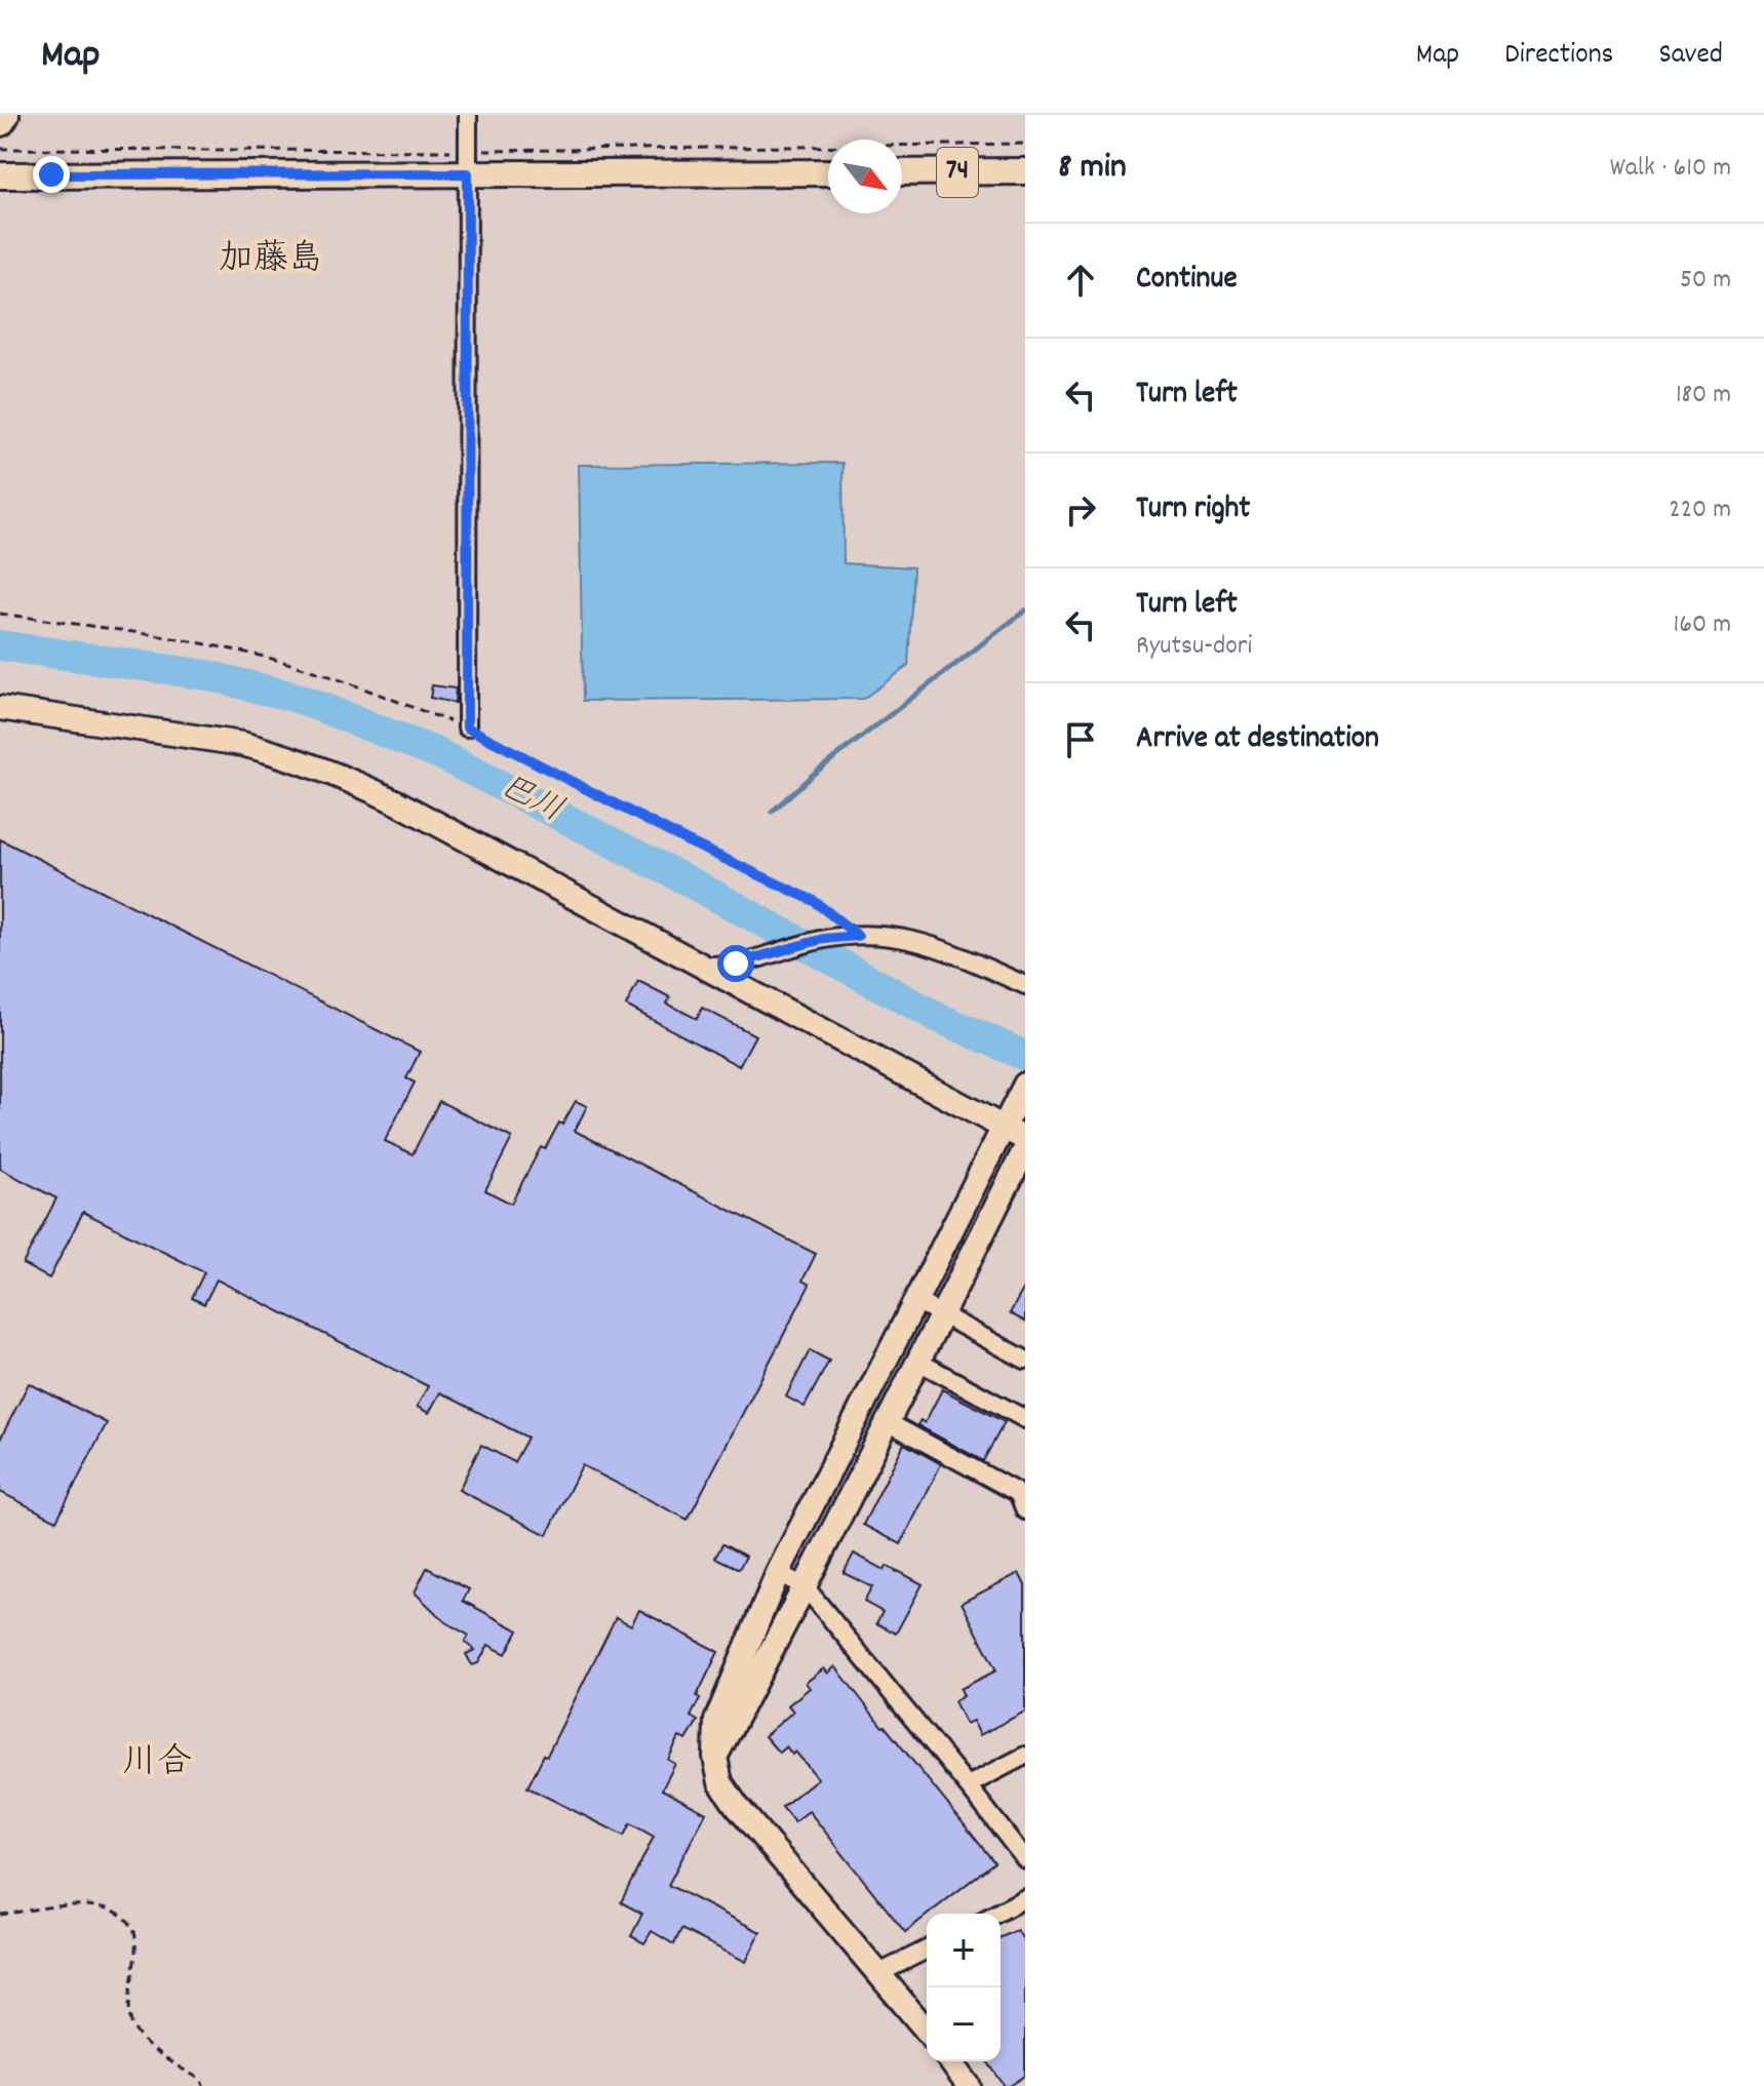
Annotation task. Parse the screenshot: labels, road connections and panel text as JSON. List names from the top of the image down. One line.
{"streets":{"main road":["74"]},"districts":["加藤島","川合"],"water":["巴川"],"north":"bottom right","page":{"header":"Map","nav":["Map","Directions","Saved"],"heading":["8 min","Walk · 610 m"],"list":[["Continue","50 m"],["Turn left","180 m"],["Turn right","220 m"],["Turn left","Ryutsu-dori","160 m"],"Arrive at destination"],"map_buttons":["+","−"]}}
